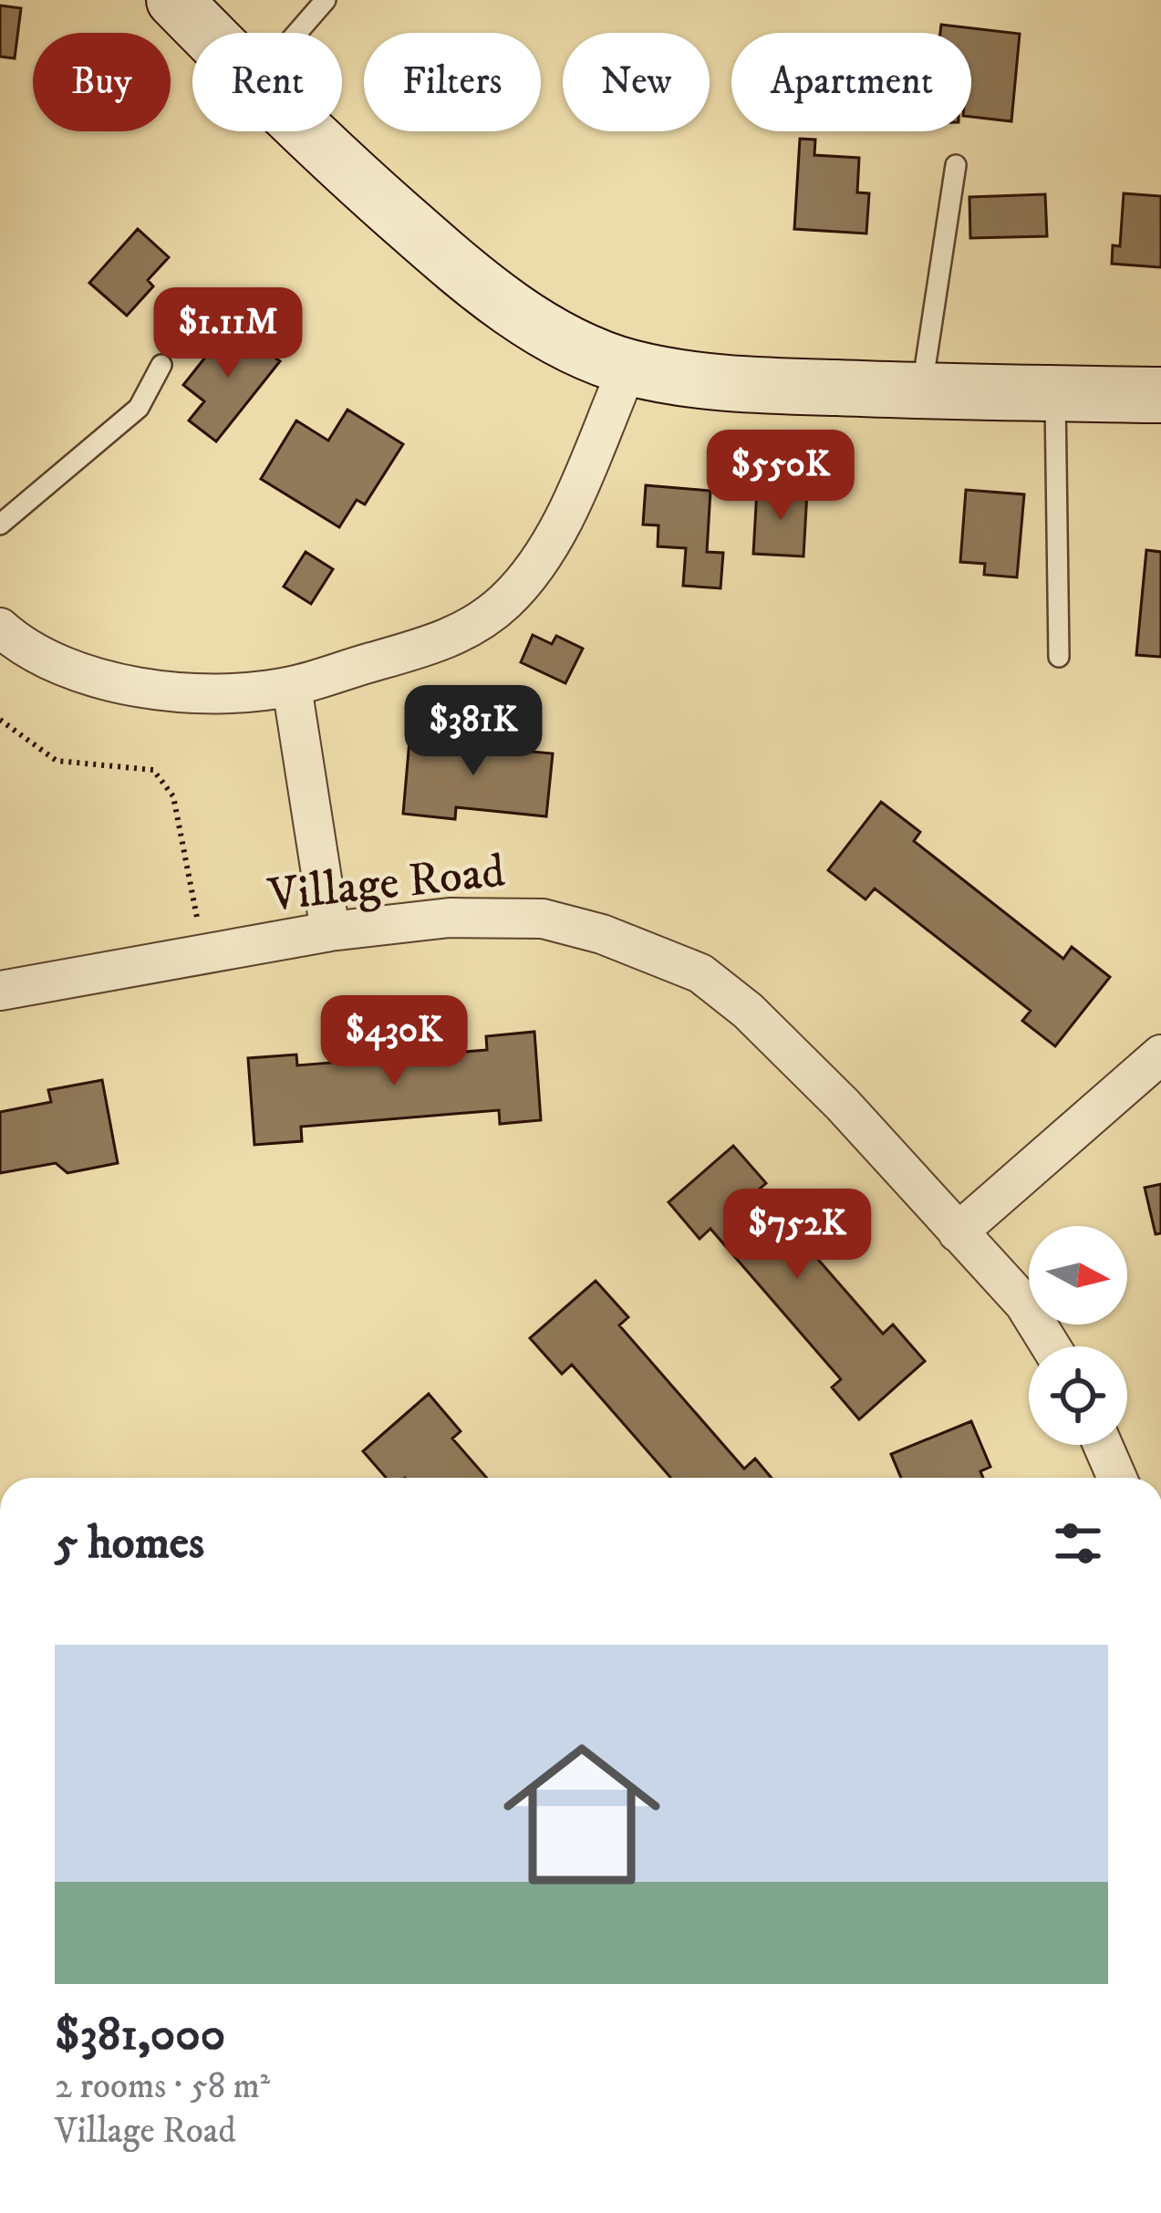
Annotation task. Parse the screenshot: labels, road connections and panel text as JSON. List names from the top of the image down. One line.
{"streets":{"street":["Village Road"]},"north":"right","page":{"chip":["Buy","Rent","Filters","New","Apartment"],"price":["$1.11M","$550K","$381K","$430K","$752K"],"heading":"5 homes","list":[{"name":"$381,000","note":"2 rooms · 58 m² · Village Road"}]}}
